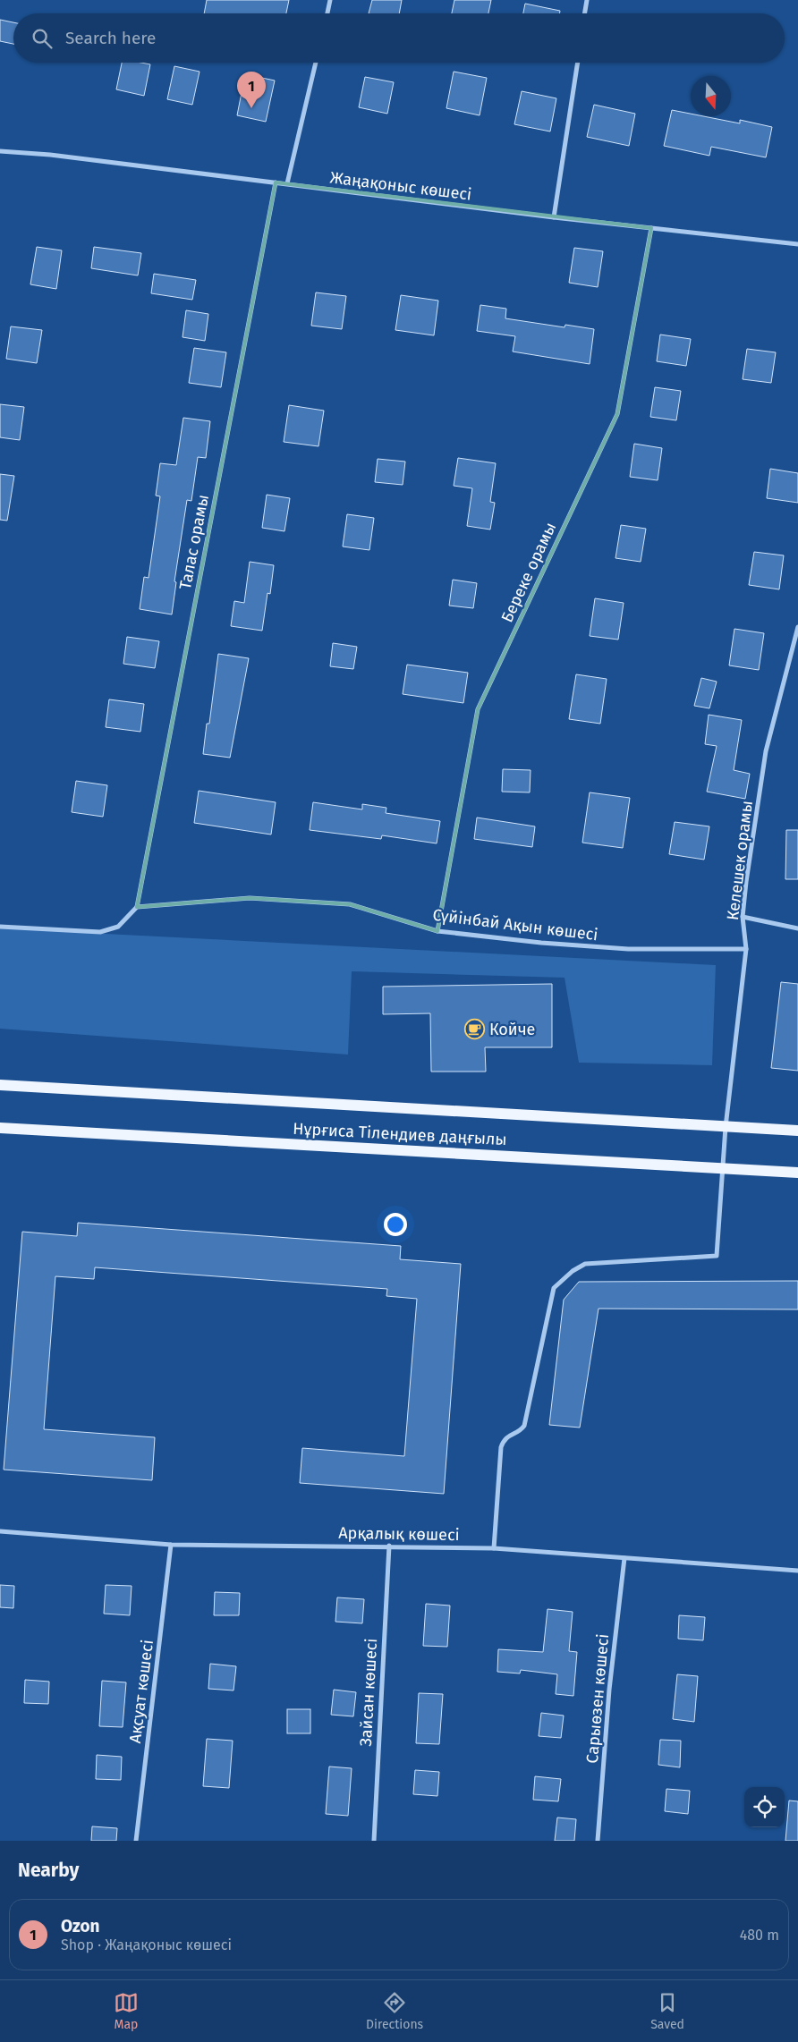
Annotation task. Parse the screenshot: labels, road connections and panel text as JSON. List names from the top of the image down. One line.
{"streets":{"main road":["Нұрғиса Тілендиев даңғылы"],"street":["Жаңақоныс көшесі","Талас орамы","Береке орамы","Келешек орамы","Сүйінбай Ақын көшесі","Арқалық көшесі","Ақсуат көшесі","Зайсан көшесі","Сарыөзен көшесі"]},"crossings":[["Жаңақоныс көшесі","Талас орамы"],["Жаңақоныс көшесі","Береке орамы"],["Талас орамы","Сүйінбай Ақын көшесі"],["Береке орамы","Сүйінбай Ақын көшесі"],["Келешек орамы","Сүйінбай Ақын көшесі"],["Келешек орамы","Нұрғиса Тілендиев даңғылы"],["Арқалық көшесі","Ақсуат көшесі"],["Арқалық көшесі","Зайсан көшесі"],["Арқалық көшесі","Сарыөзен көшесі"]],"places":{"cafe":["Койче"]},"north":"bottom","page":{"search":"Search here","pins":"1","heading":"Nearby","list":[{"mark":"1","name":"Ozon","note":"Shop · Жаңақоныс көшесі","value":"480 m"}],"nav":["Map","Directions","Saved"]}}
